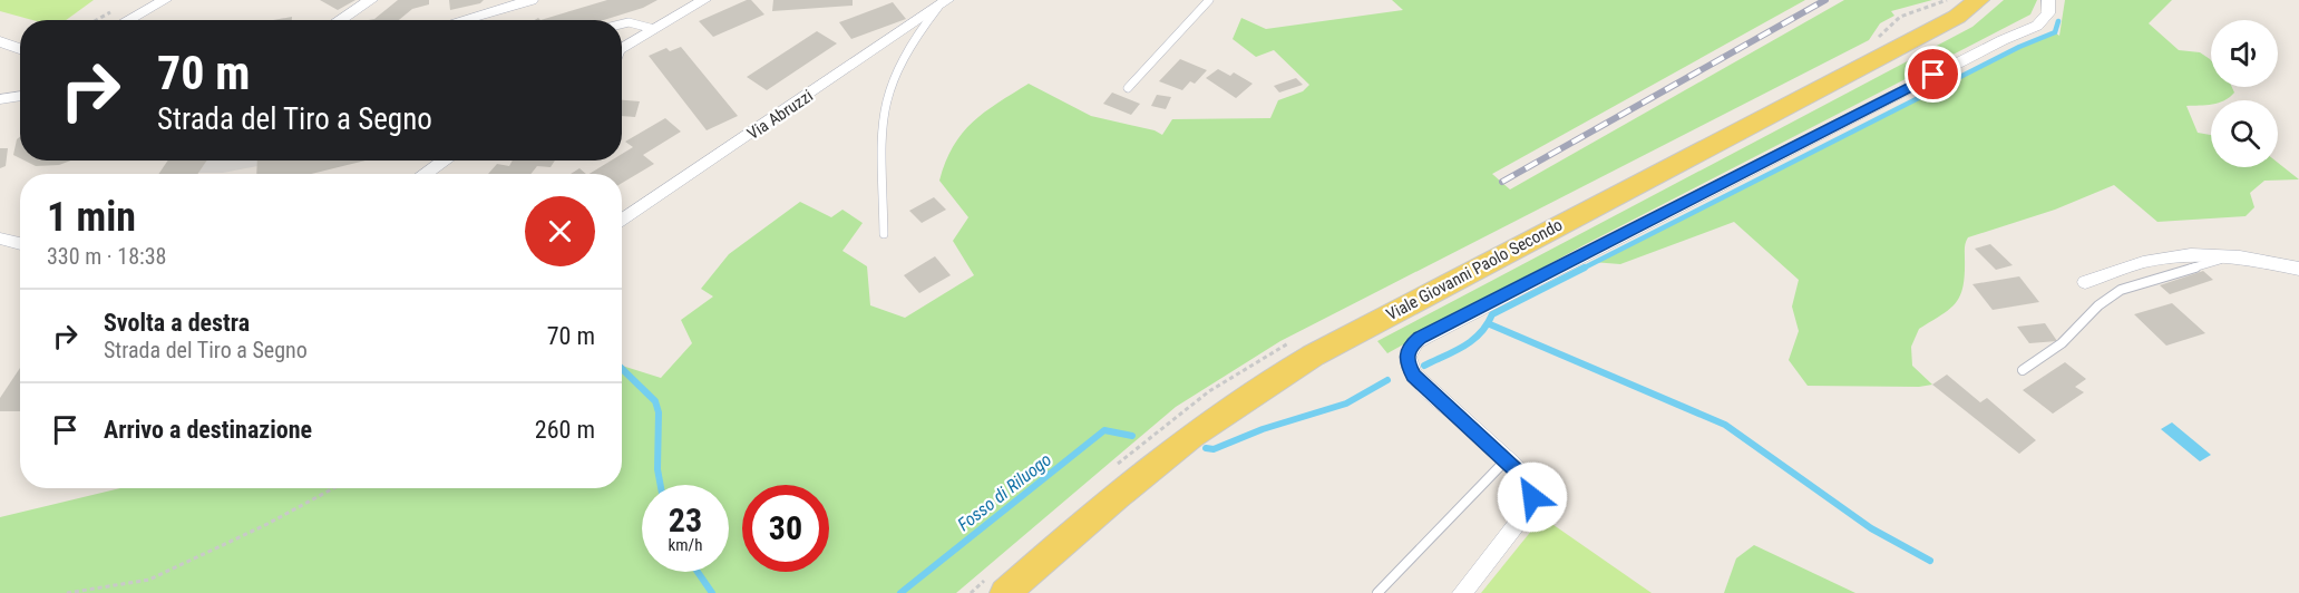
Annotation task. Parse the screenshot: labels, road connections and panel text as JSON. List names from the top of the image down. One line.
{"streets":{"main road":["Viale Giovanni Paolo Secondo"],"street":["Via Abruzzi"]},"water":["Fosso di Riluogo"],"page":{"turn":["70 m","Strada del Tiro a Segno"],"heading":["1 min","330 m · 18:38"],"list":[{"name":"Svolta a destra","note":"Strada del Tiro a Segno","value":"70 m"},{"name":"Arrivo a destinazione","value":"260 m"}],"speed":"23 km/h","limit":"30"}}
